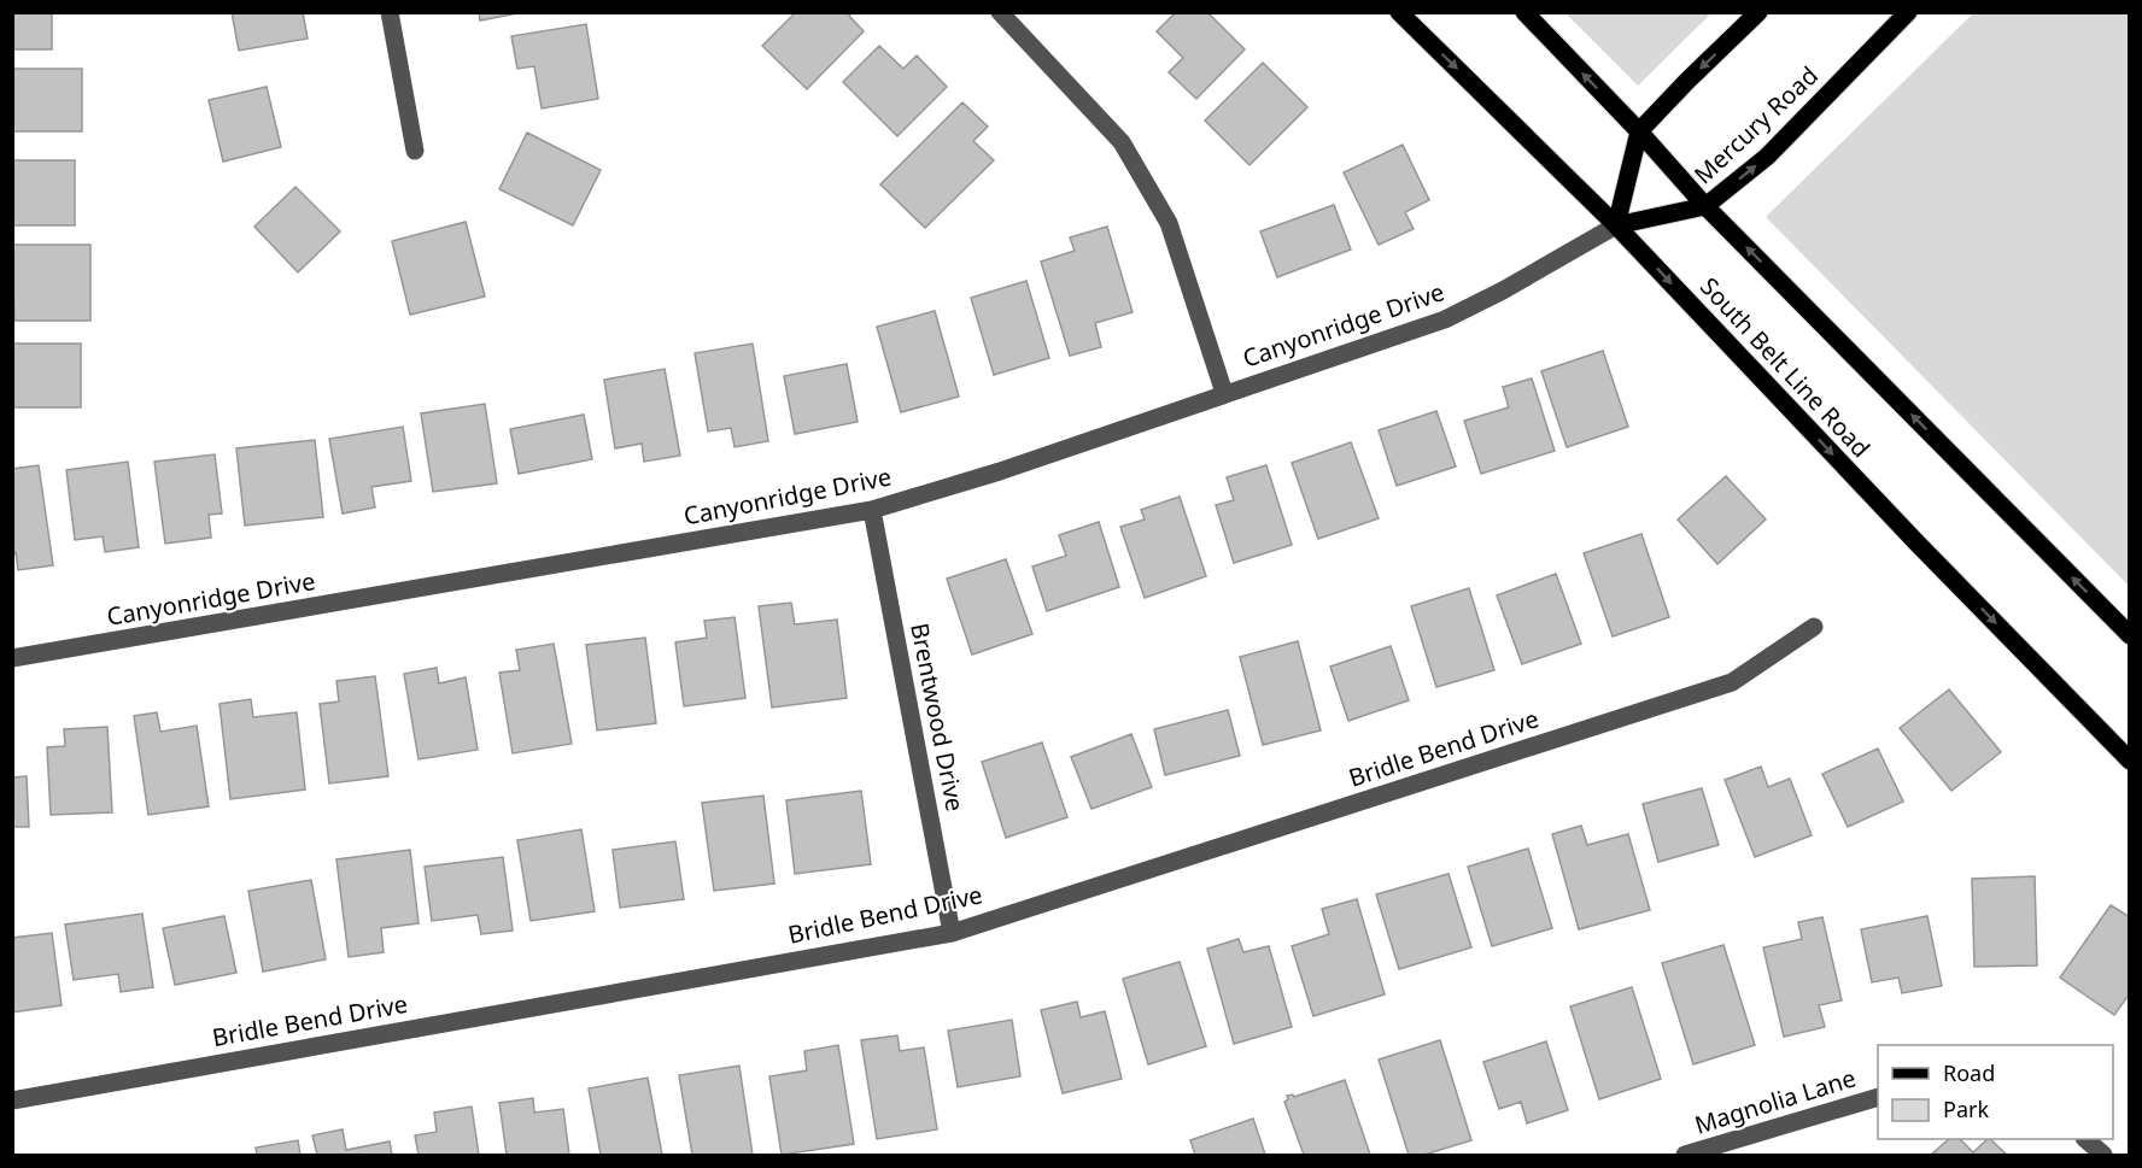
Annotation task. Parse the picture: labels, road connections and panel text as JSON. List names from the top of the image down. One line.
{"streets":{"main road":["Mercury Road","South Belt Line Road"],"street":["Canyonridge Drive","Brentwood Drive","Bridle Bend Drive","Magnolia Lane"]},"crossings":[["Mercury Road","Canyonridge Drive"],["Mercury Road","South Belt Line Road"],["Canyonridge Drive","South Belt Line Road"],["Canyonridge Drive","Brentwood Drive"],["Brentwood Drive","Bridle Bend Drive"]],"legend":["Road","Park"]}
